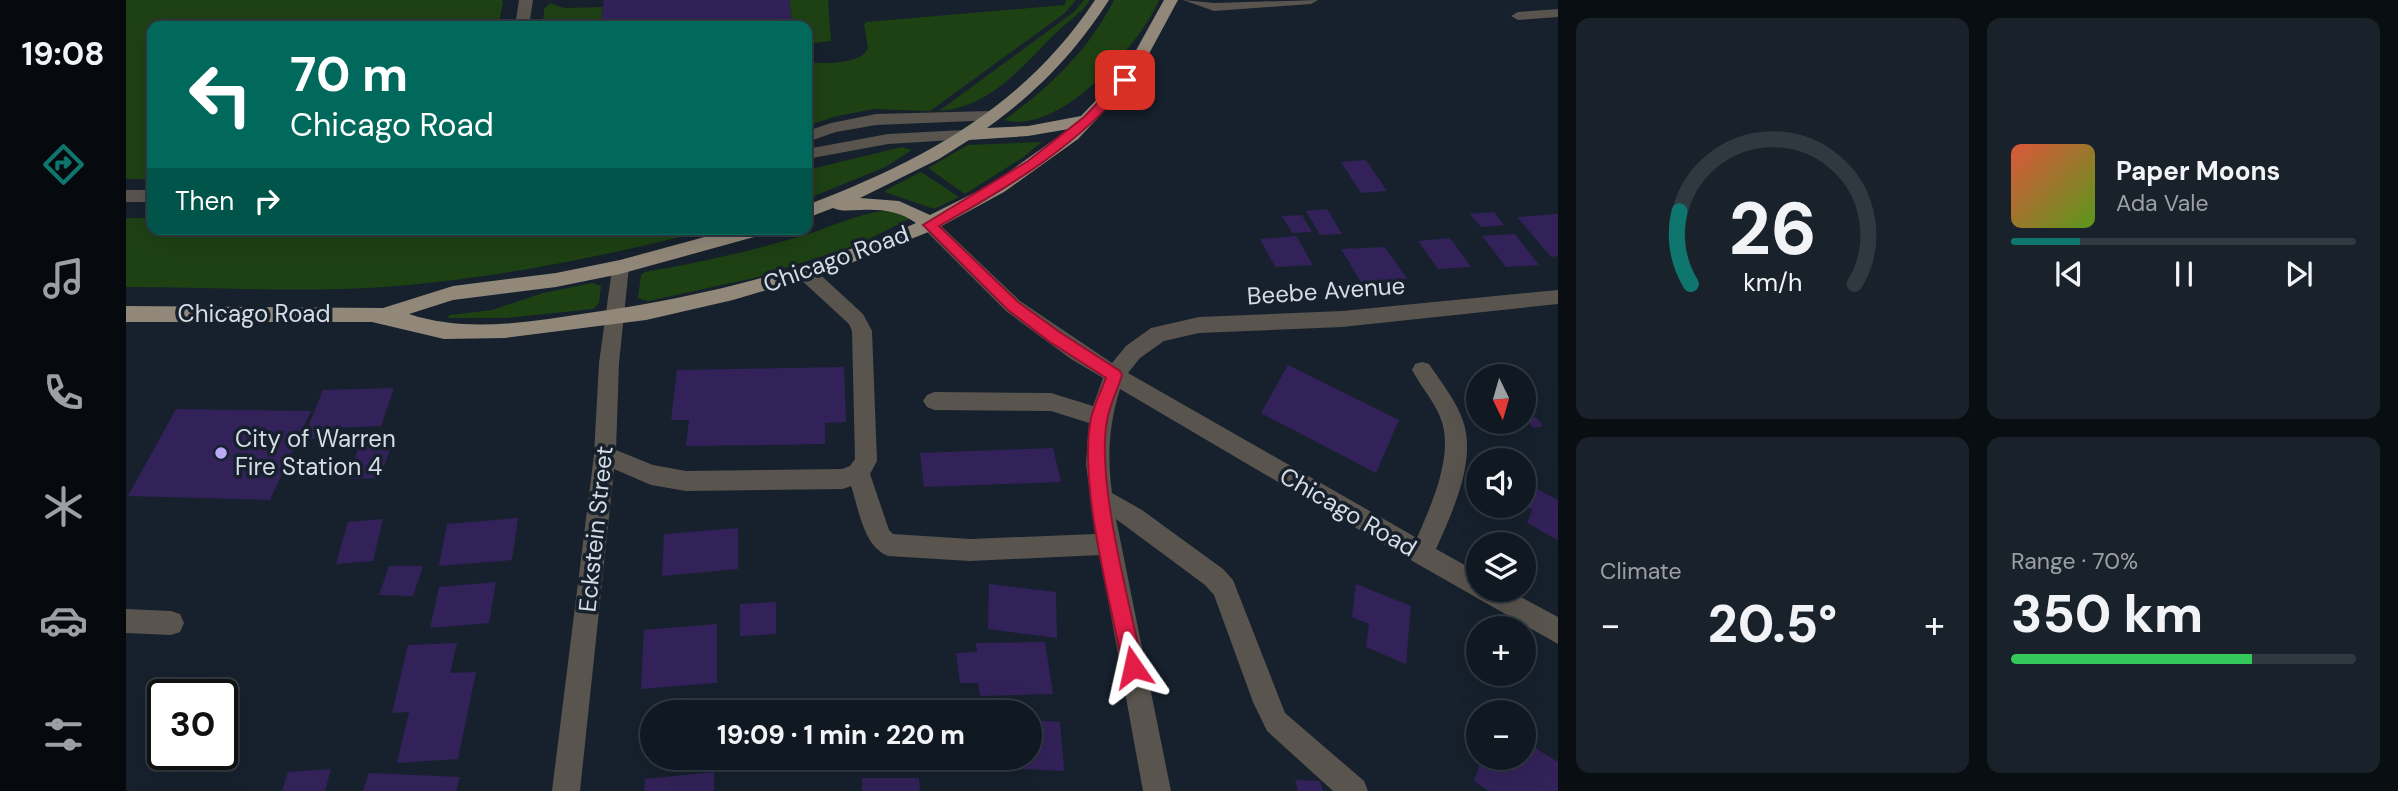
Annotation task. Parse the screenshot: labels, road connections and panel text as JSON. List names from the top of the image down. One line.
{"streets":{"main road":["Chicago Road"],"street":["Beebe Avenue","Eckstein Street"]},"crossings":[["Chicago Road","Beebe Avenue"],["Chicago Road","Eckstein Street"]],"places":["City of Warren Fire Station 4"],"north":"bottom","page":{"tabs":"19:08","turn":["70 m","Chicago Road"],"song":["Paper Moons","Ada Vale"],"then":"Then","map_buttons":["+","−"],"tile":["Climate",["Range · 70%","350 km"]],"heat":["−","20.5°","+"],"limit":"30","trip":"19:09 · 1 min · 220 m","gauge":["26","km/h"]}}
